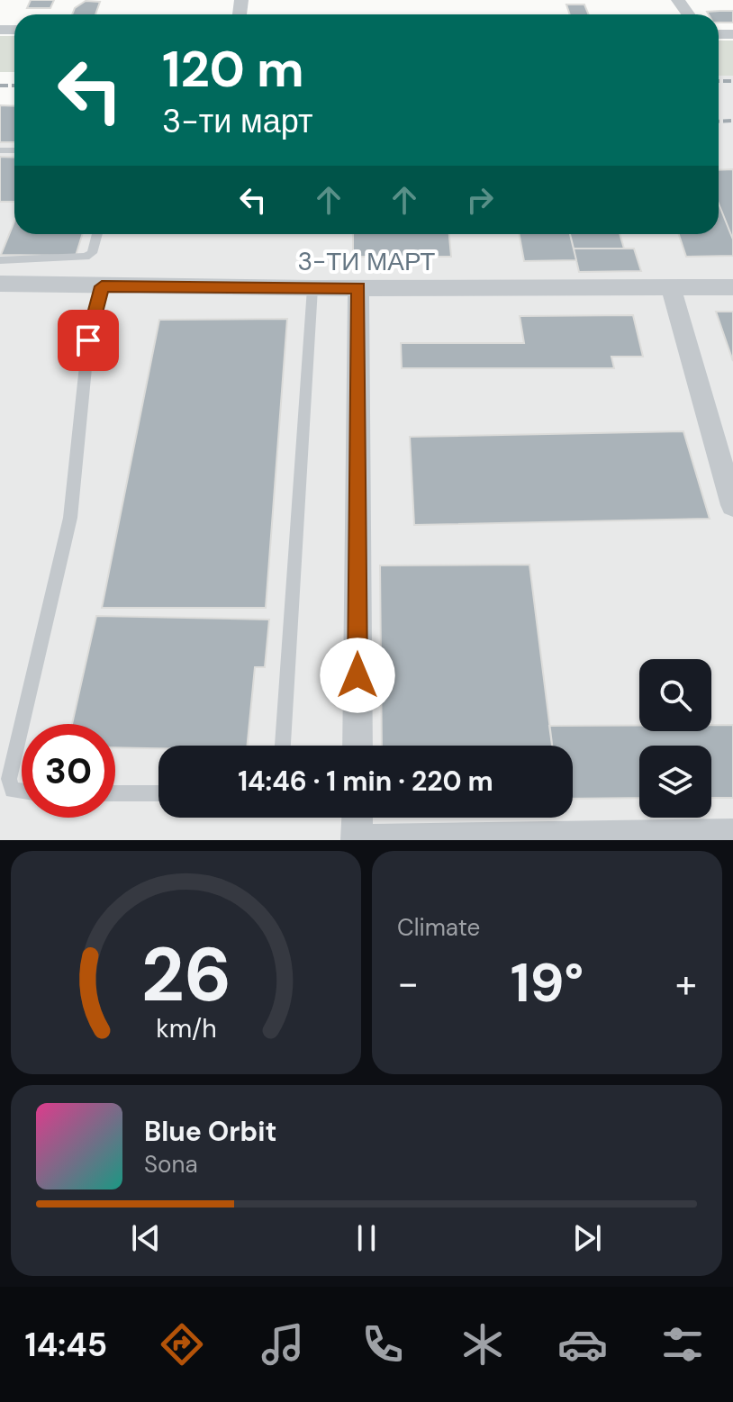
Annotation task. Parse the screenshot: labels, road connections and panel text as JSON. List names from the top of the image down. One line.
{"streets":{"street":["3-ТИ МАРТ"]},"page":{"turn":["120 m","3-ти март"],"limit":"30","trip":"14:46 · 1 min · 220 m","tile":"Climate","heat":["−","19°","+"],"song":["Blue Orbit","Sona"],"tabs":"14:45","gauge":["26","km/h"]}}
